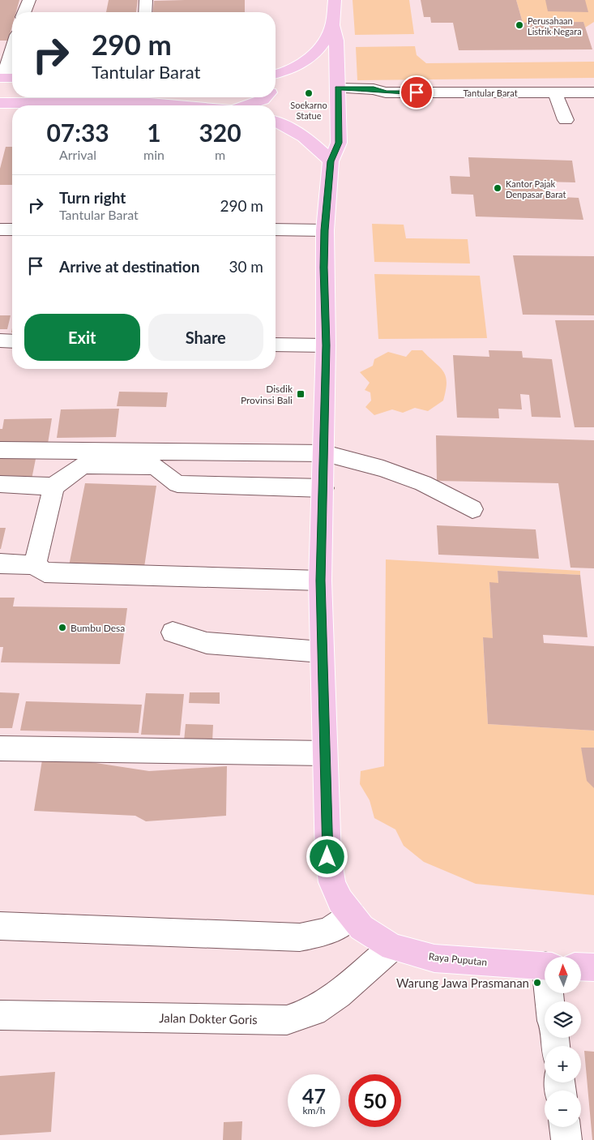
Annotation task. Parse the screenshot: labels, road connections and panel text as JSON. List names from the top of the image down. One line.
{"streets":{"main road":["Raya Puputan"],"street":["Tantular Barat","Jalan Dokter Goris"]},"crossings":[["Tantular Barat","Raya Puputan"],["Raya Puputan","Jalan Dokter Goris"]],"places":{"other":["Perusahaan Listrik Negara","Soekarno Statue","Kantor Pajak Denpasar Barat","Bumbu Desa","Warung Jawa Prasmanan"],"transit":["Disdik Provinsi Bali"]},"north":"top","page":{"turn":["290 m","Tantular Barat"],"eta":["07:33","Arrival","1","min","320","m"],"list":[{"name":"Turn right","note":"Tantular Barat","value":"290 m"},{"name":"Arrive at destination","value":"30 m"}],"buttons":["Exit","Share"],"map_buttons":["+","−"],"speed":"47 km/h","limit":"50"}}
